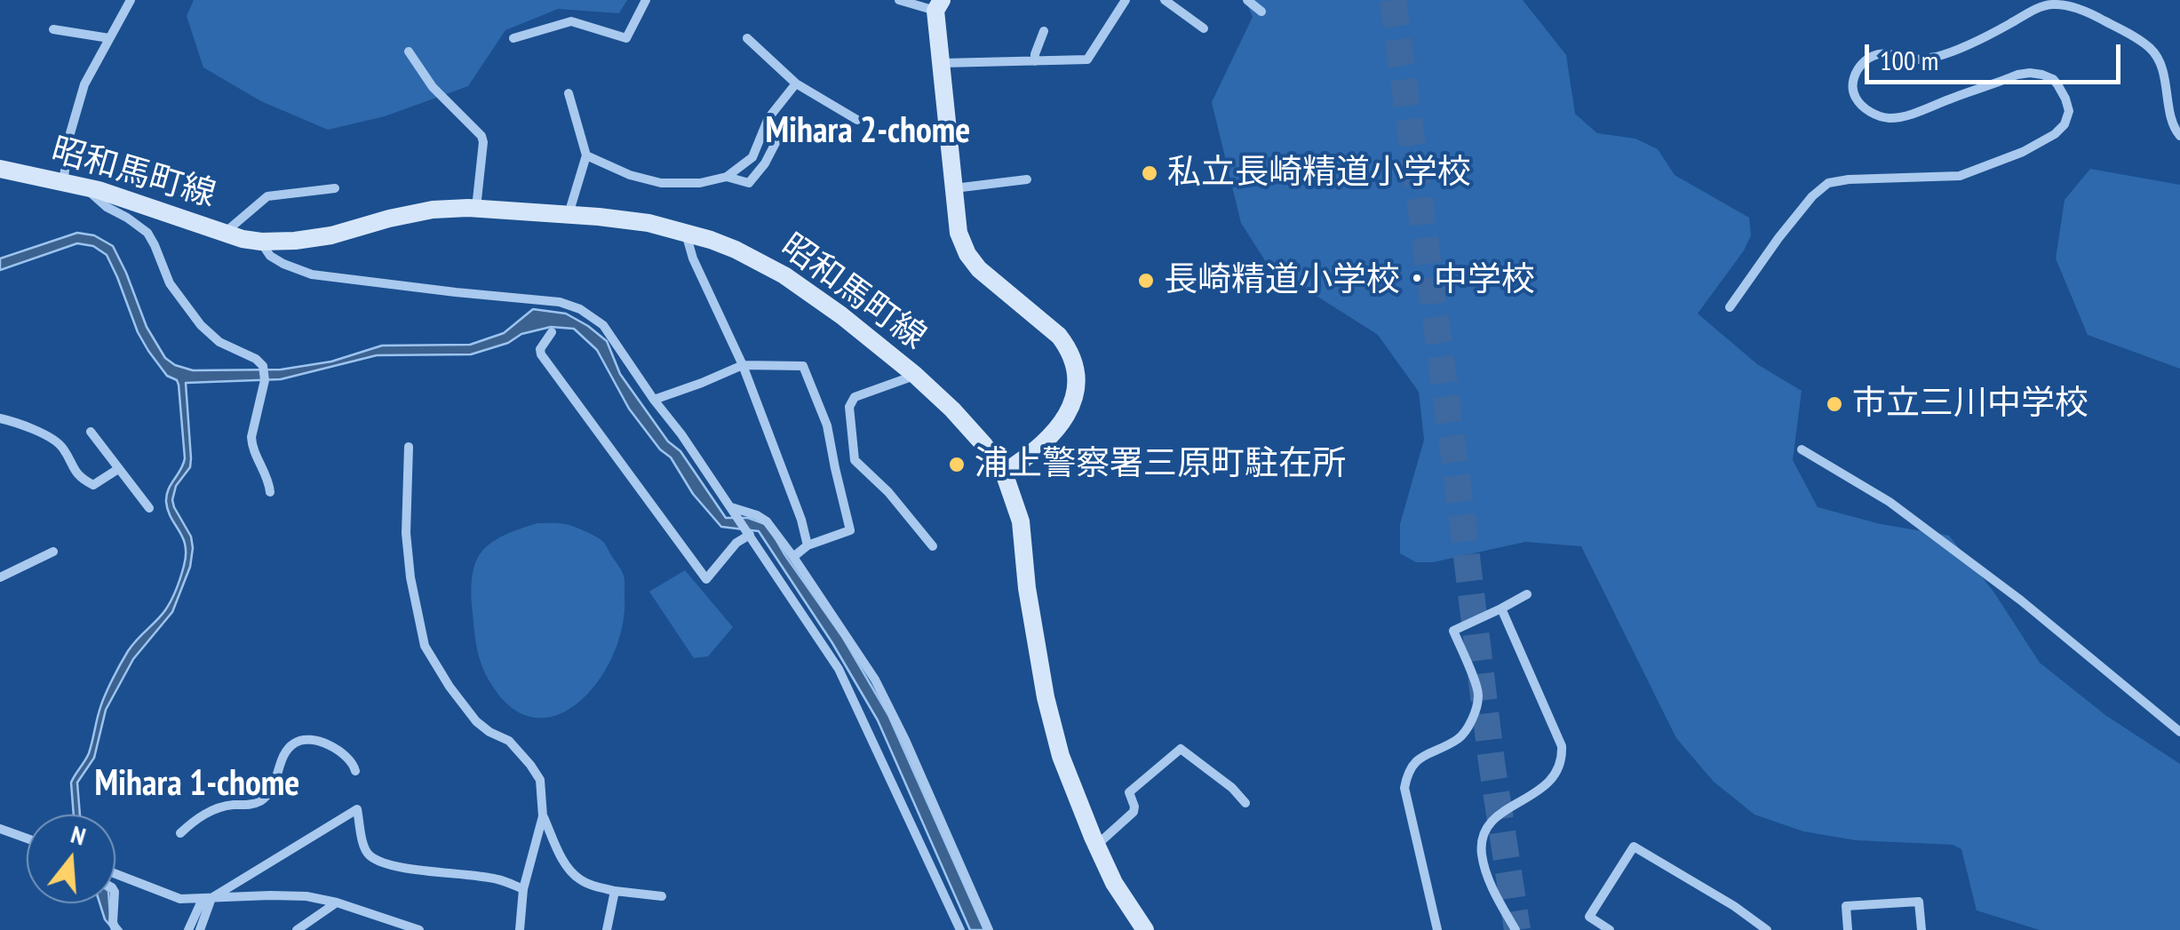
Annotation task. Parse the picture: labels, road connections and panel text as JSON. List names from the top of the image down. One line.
{"streets":{"main road":["昭和馬町線"]},"districts":["Mihara 2-chome","Mihara 1-chome"],"places":["私立長崎精道小学校","長崎精道小学校・中学校","市立三川中学校","浦上警察署三原町駐在所"],"scale_bar":"100 m","north":"top"}
